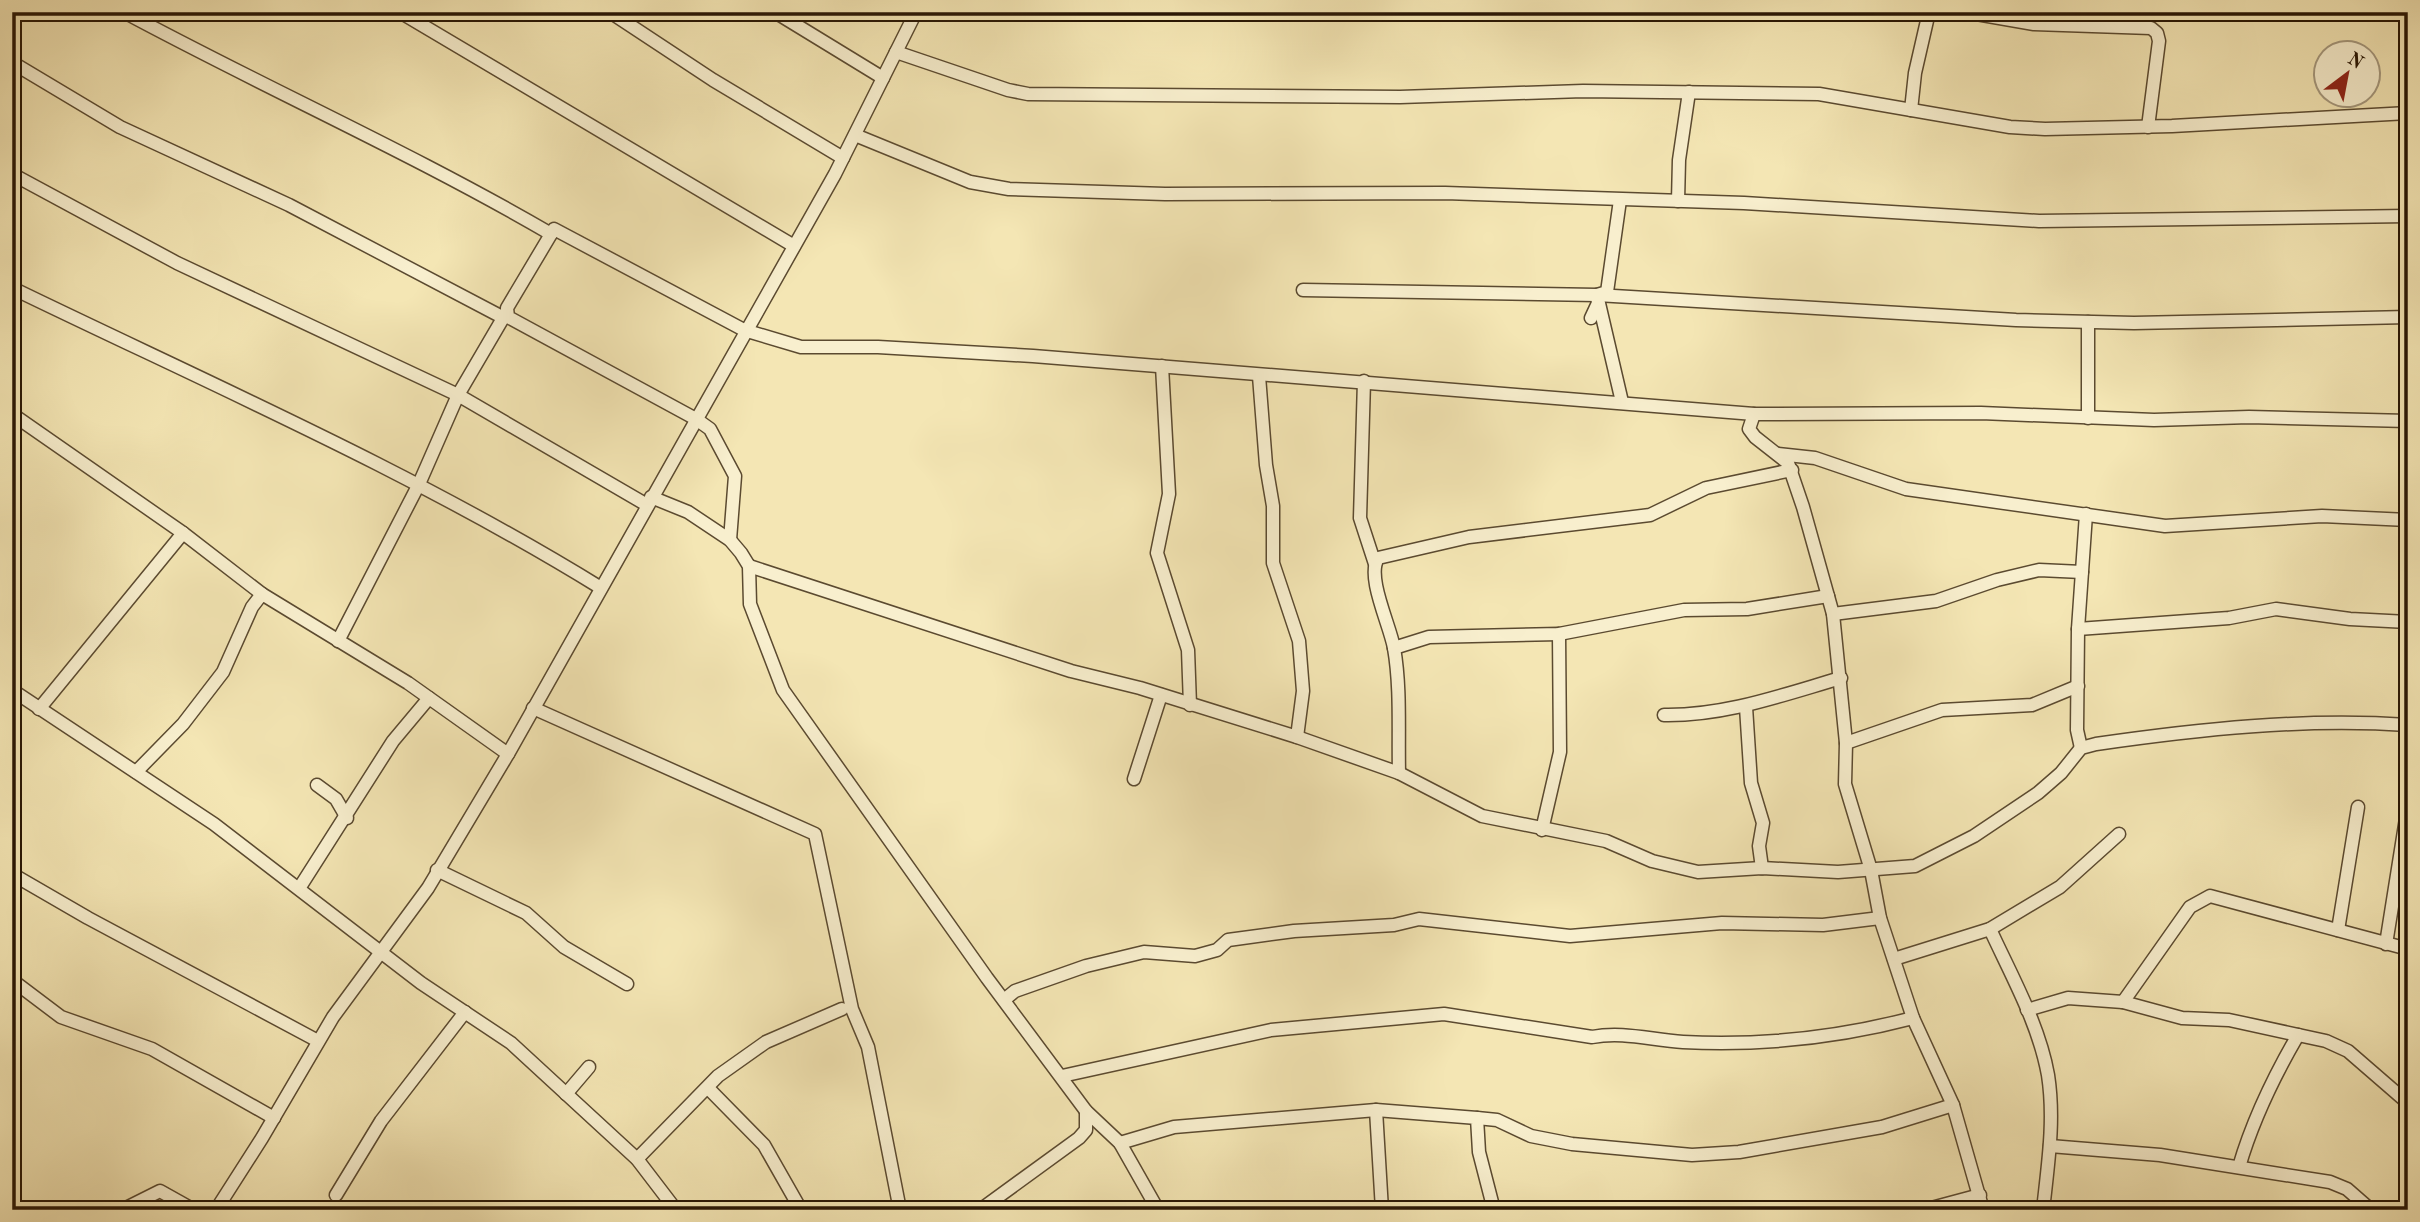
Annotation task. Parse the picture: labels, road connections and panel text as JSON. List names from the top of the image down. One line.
{"north":"top right"}
